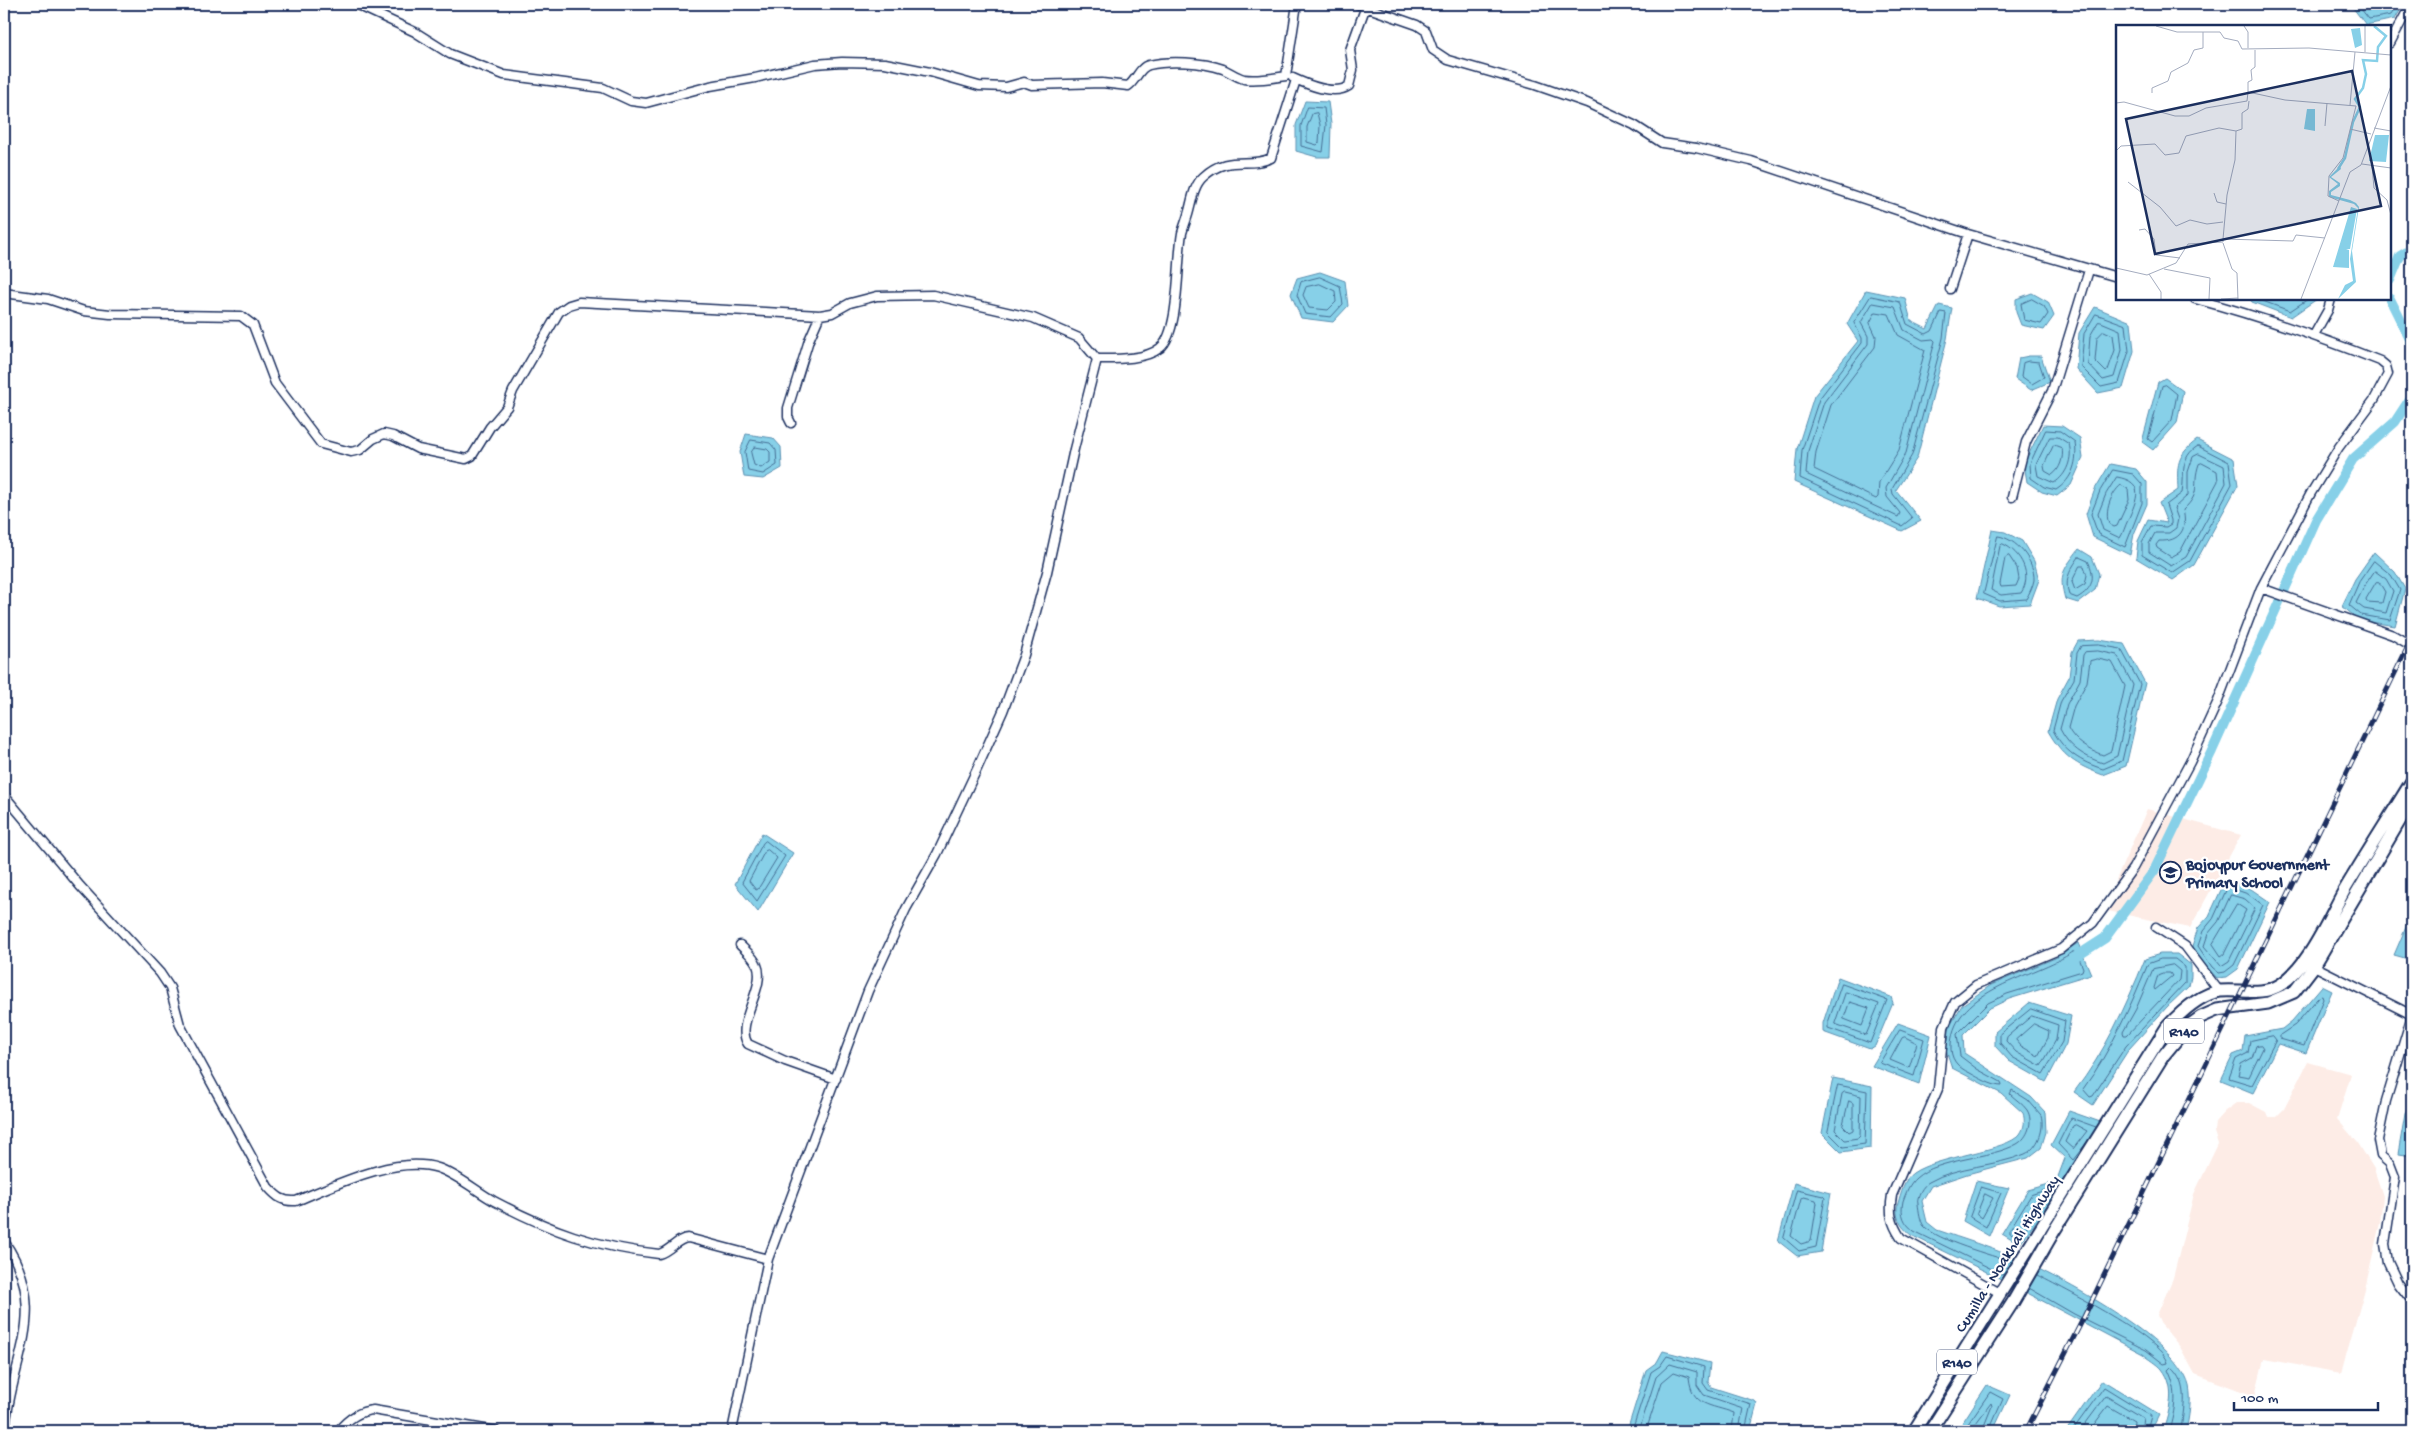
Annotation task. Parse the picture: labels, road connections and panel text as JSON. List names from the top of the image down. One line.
{"streets":{"main road":["R140","Cumilla - Noakhali Highway"]},"crossings":[["R140","Cumilla - Noakhali Highway"]],"places":{"school or university":["Bojoypur Government Primary School"]},"scale_bar":"100 m"}
